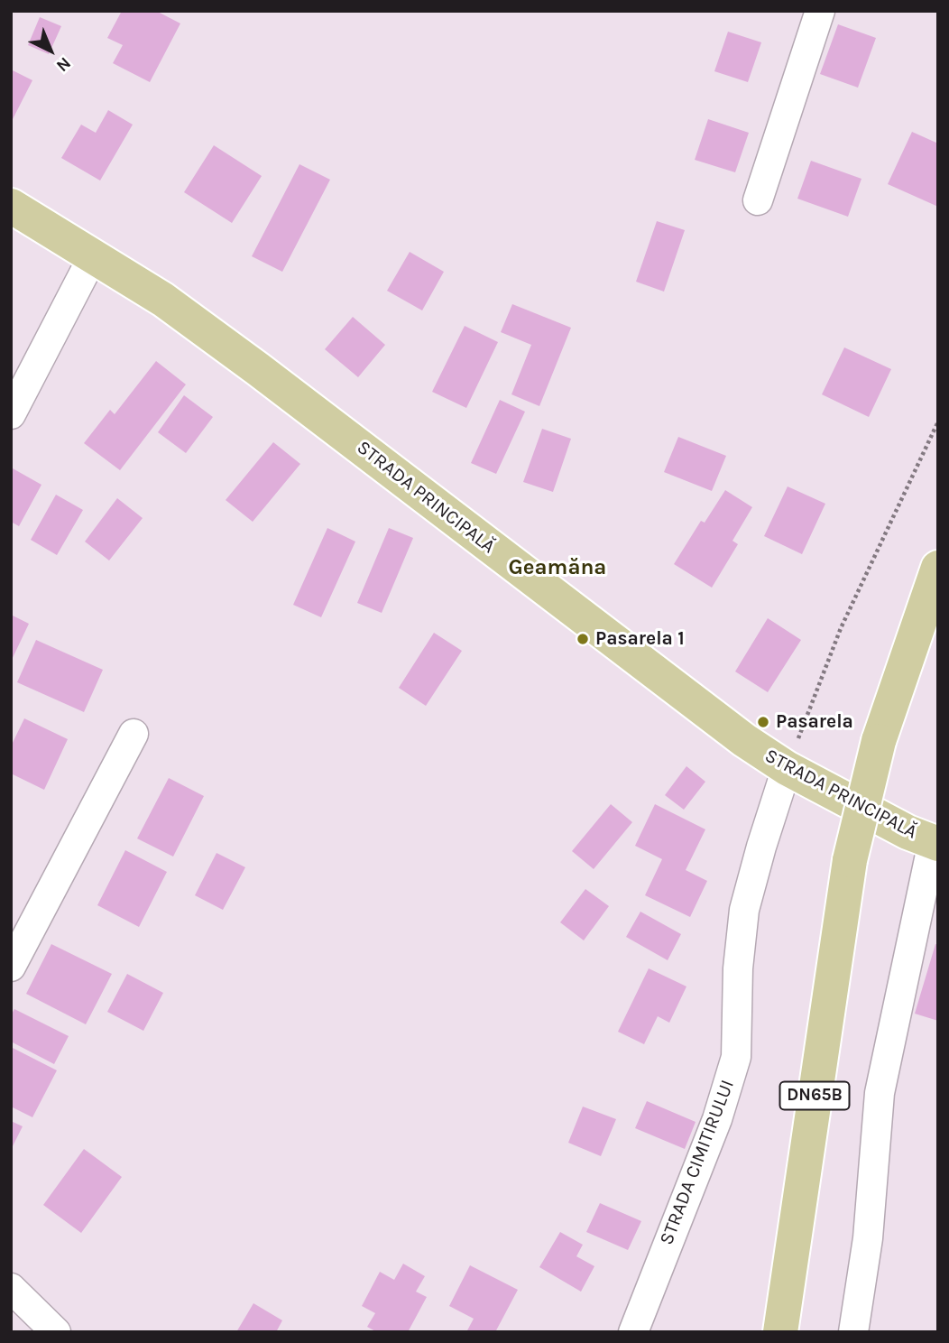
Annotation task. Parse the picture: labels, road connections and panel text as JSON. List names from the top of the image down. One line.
{"streets":{"main road":["STRADA PRINCIPALĂ","DN65B"],"street":["STRADA CIMITIRULUI"]},"crossings":[["STRADA PRINCIPALĂ","STRADA CIMITIRULUI"]],"districts":["Geamăna"],"places":["Pasarela 1","Pasarela"],"north":"bottom right"}
